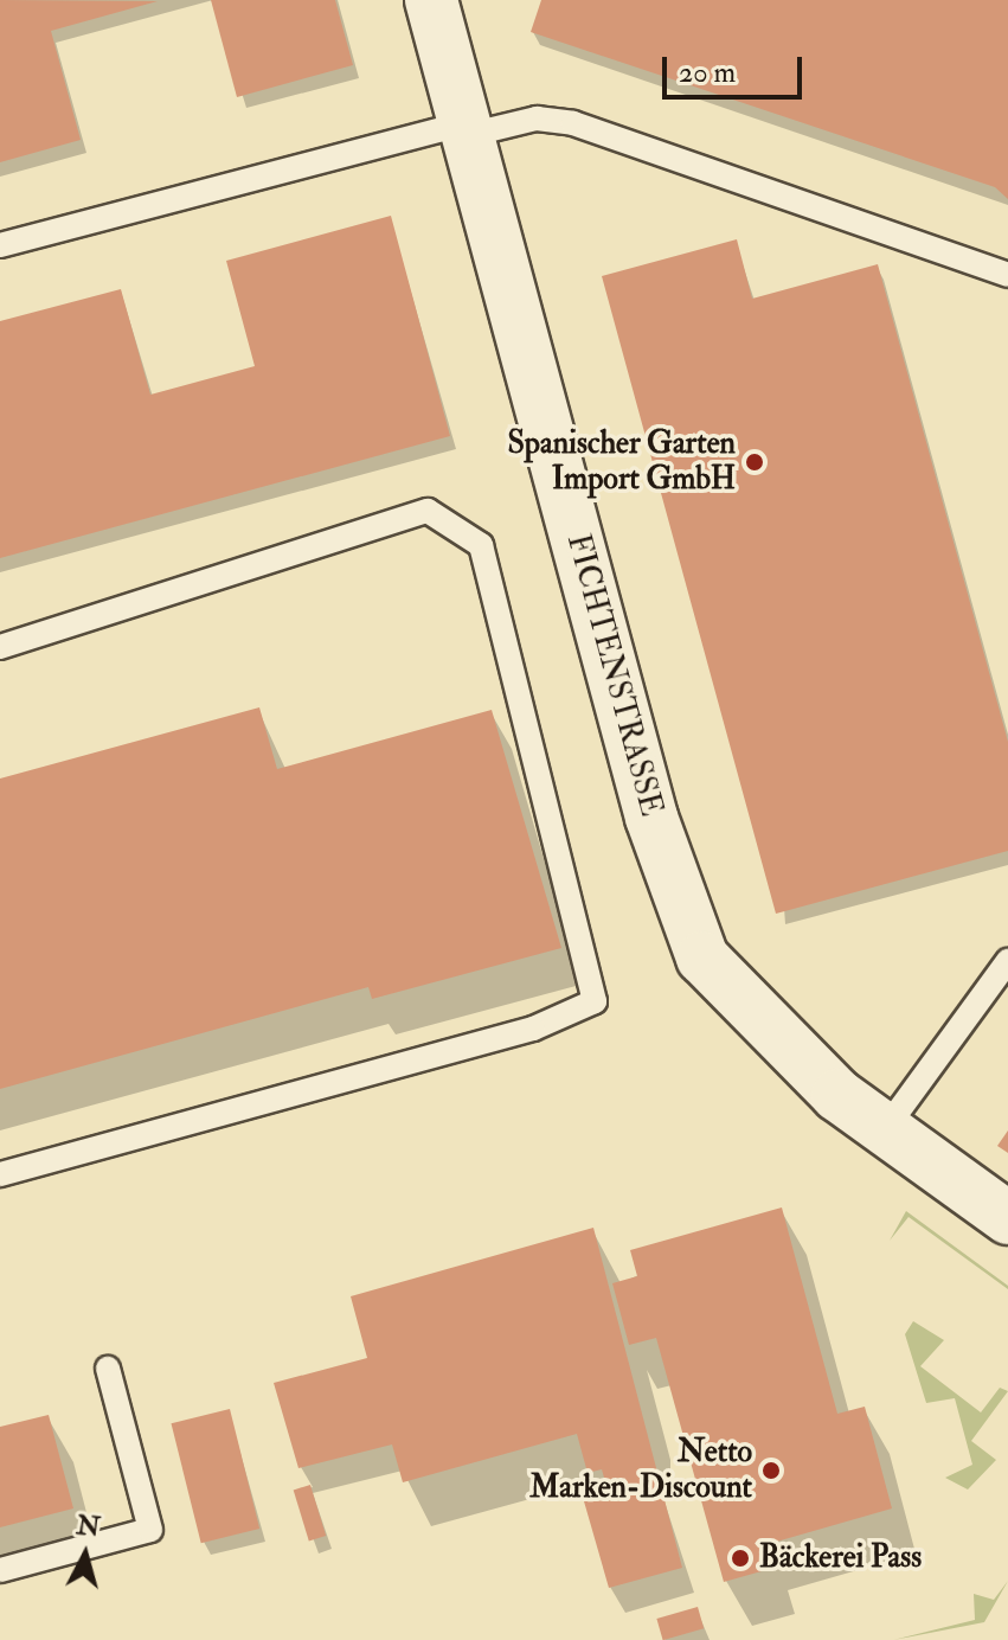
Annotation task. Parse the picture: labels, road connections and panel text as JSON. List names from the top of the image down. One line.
{"streets":{"street":["FICHTENSTRASSE"]},"places":["Spanischer Garten Import GmbH","Netto Marken-Discount","Bäckerei Pass"],"scale_bar":"20 m","north":"top"}
